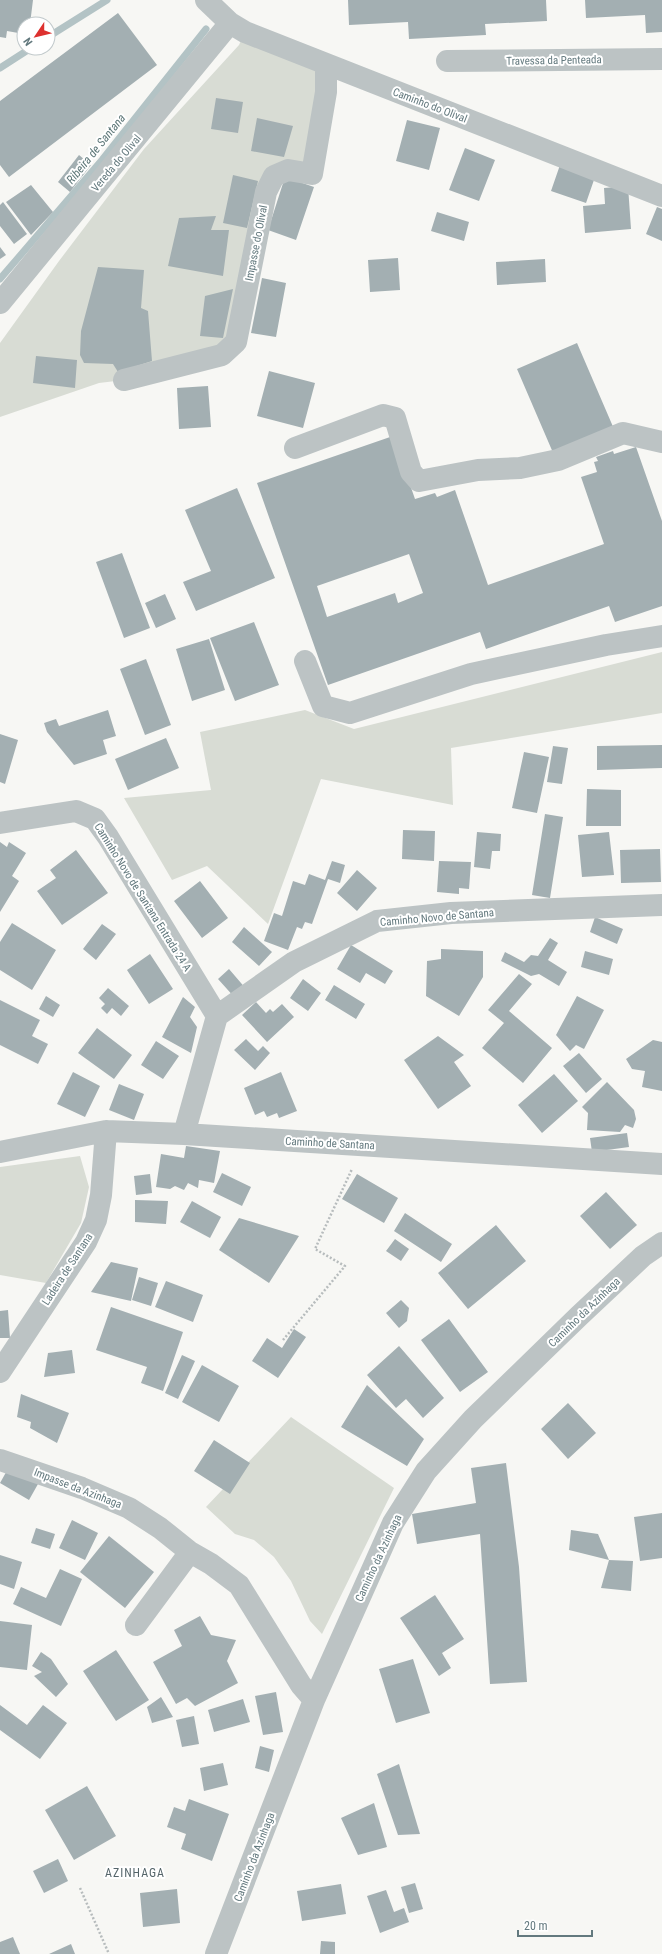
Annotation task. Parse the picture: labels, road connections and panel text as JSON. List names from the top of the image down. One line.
{"streets":{"street":["Travessa da Penteada","Caminho do Olival","Vereda do Olival","Impasse do Olival","Caminho Novo de Santana Entrada 24 A","Caminho Novo de Santana","Caminho de Santana","Ladeira de Santana","Caminho da Azinhaga","Impasse da Azinhaga"]},"crossings":[["Caminho do Olival","Vereda do Olival"],["Caminho do Olival","Impasse do Olival"],["Caminho Novo de Santana Entrada 24 A","Caminho Novo de Santana"],["Caminho de Santana","Ladeira de Santana"],["Caminho da Azinhaga","Impasse da Azinhaga"]],"districts":["AZINHAGA"],"water":["Ribeira de Santana"],"scale_bar":"20 m","north":"bottom left"}
